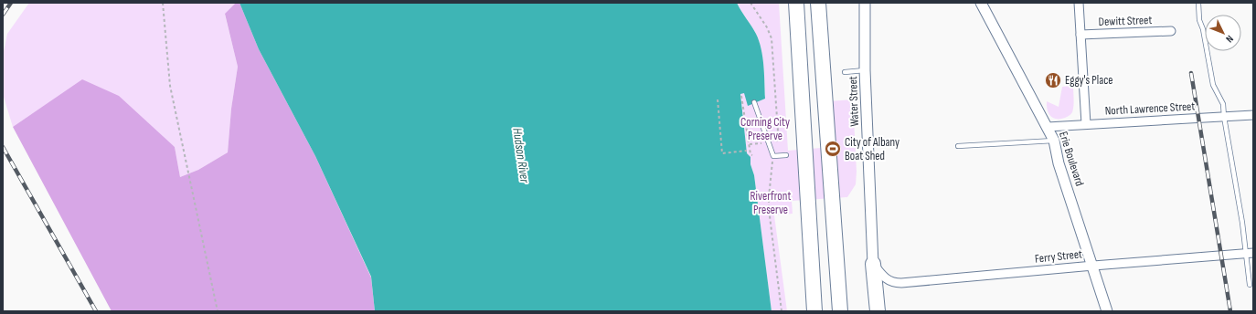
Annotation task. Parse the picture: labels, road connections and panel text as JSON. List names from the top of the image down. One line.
{"streets":{"street":["Dewitt Street","Water Street","North Lawrence Street","Erie Boulevard","Ferry Street"]},"crossings":[["Water Street","Ferry Street"],["North Lawrence Street","Erie Boulevard"],["Erie Boulevard","Ferry Street"]],"water":["Hudson River"],"parks":["Corning City Preserve","Riverfront Preserve"],"places":{"restaurant":["Eggy's Place"],"sports":["City of Albany Boat Shed"]},"north":"bottom right"}
